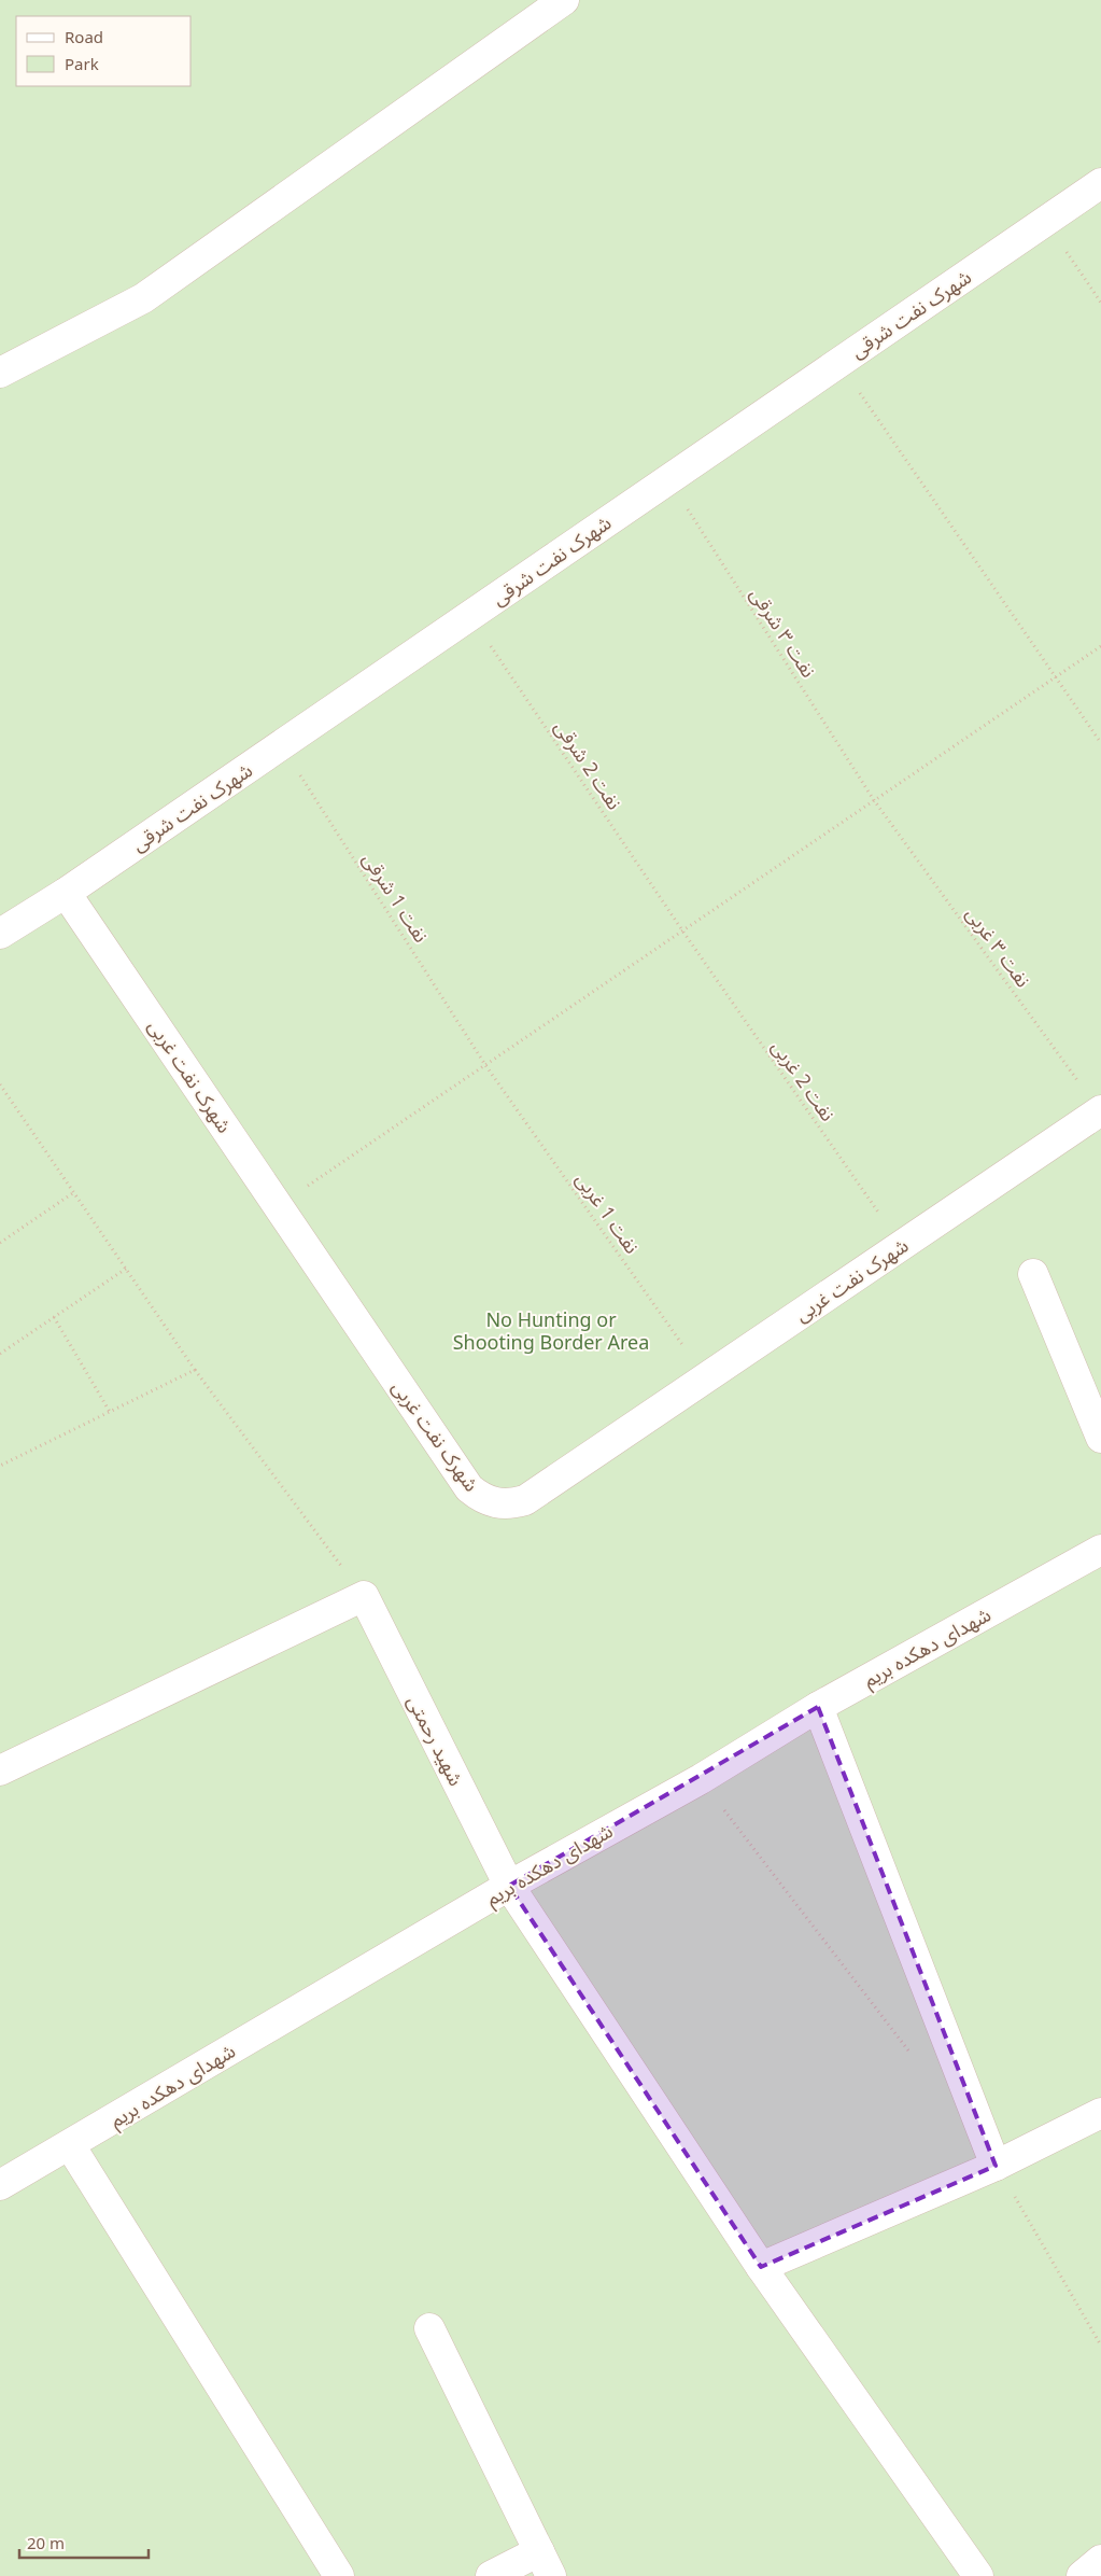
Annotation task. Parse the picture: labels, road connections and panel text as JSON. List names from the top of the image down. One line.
{"streets":{"street":["شهرک نفت شرقی","شهرک نفت غربی","شهدای دهکده بریم","شهید رحمتی"],"path":["نفت ۳ شرقی","نفت 2 شرقی","نفت 1 شرقی","نفت ۳ غربی","نفت 2 غربی","نفت 1 غربی"]},"crossings":[["شهرک نفت شرقی","نفت ۳ شرقی"],["شهرک نفت شرقی","نفت 2 شرقی"],["شهرک نفت شرقی","نفت 1 شرقی"],["شهرک نفت شرقی","شهرک نفت غربی"],["نفت ۳ شرقی","نفت ۳ غربی"],["نفت 2 شرقی","نفت 2 غربی"],["نفت 1 شرقی","نفت 1 غربی"],["نفت ۳ غربی","شهرک نفت غربی"],["شهرک نفت غربی","نفت 2 غربی"],["شهرک نفت غربی","نفت 1 غربی"],["شهدای دهکده بریم","شهید رحمتی"]],"parks":["No Hunting or Shooting Border Area"],"legend":["Road","Park"],"scale_bar":"20 m"}
